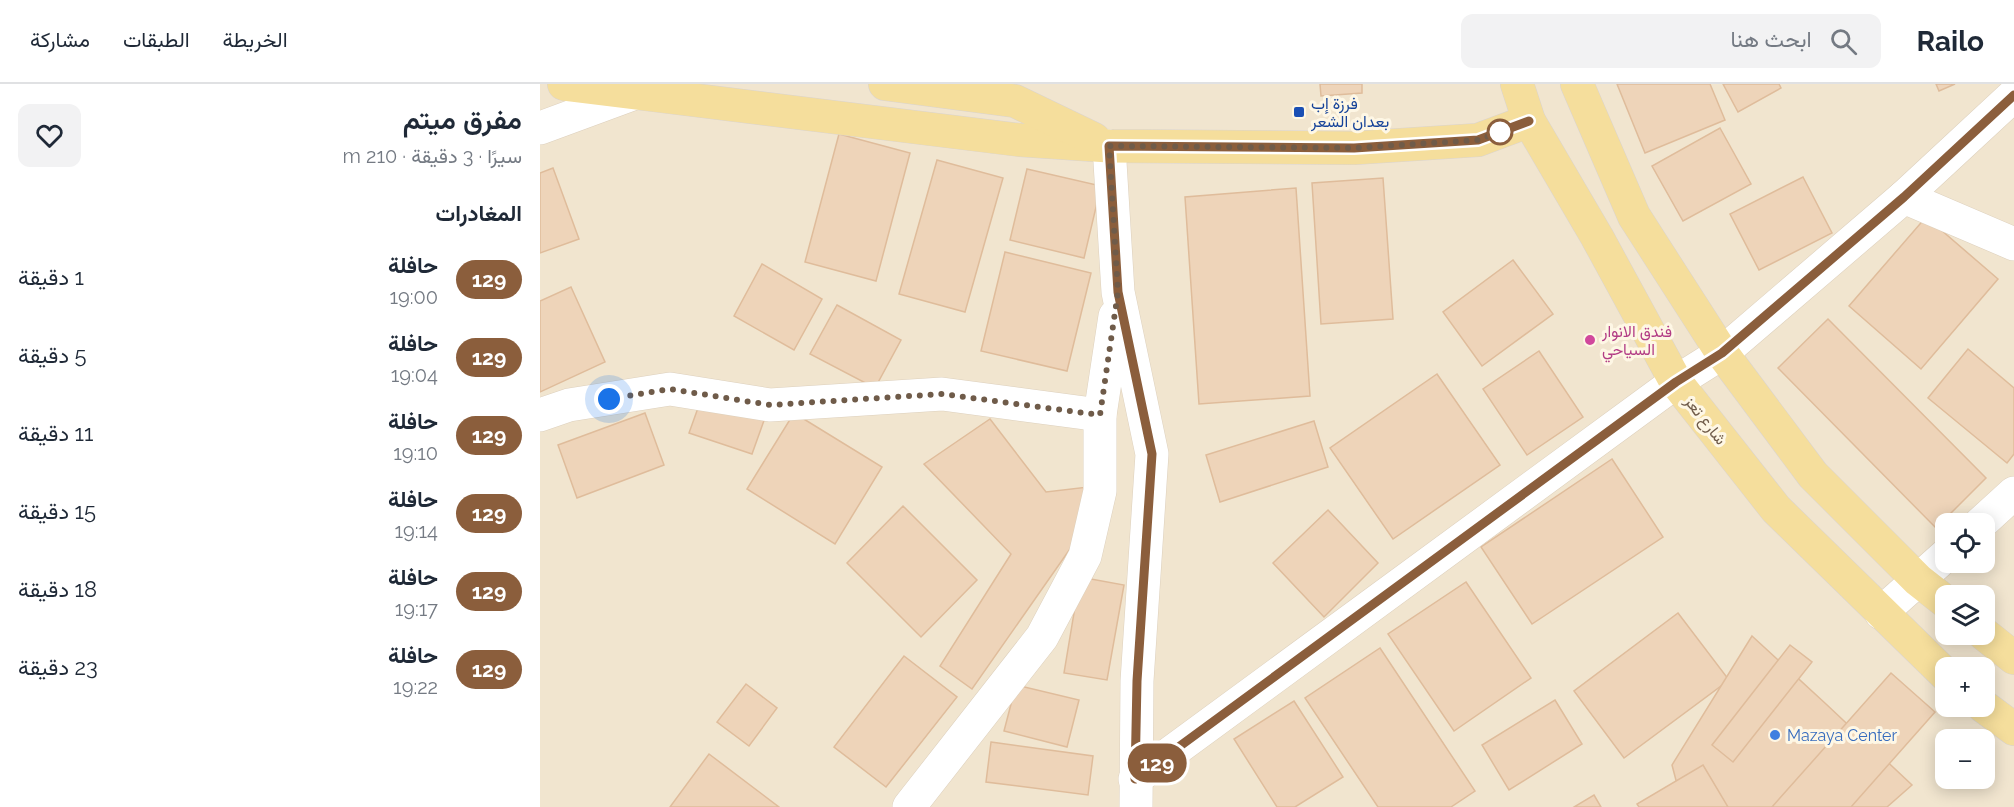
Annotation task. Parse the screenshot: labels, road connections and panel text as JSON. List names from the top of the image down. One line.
{"streets":{"main road":["شارع تعز"]},"places":{"transit":["فرزة إب بعدان الشعر"],"other":["فندق الانوار السياحي","Mazaya Center"]},"lines":["bus line 129"],"page":{"header":"Railo","search":"ابحث هنا","nav":["الخريطة","الطبقات","مشاركة"],"on_map":"129","heading":[["مفرق ميتم","سيرًا · 3 دقيقة · 210 m"],"المغادرات"],"list":[{"mark":"129","name":"حافلة","note":"19:00","value":"1 دقيقة"},{"mark":"129","name":"حافلة","note":"19:04","value":"5 دقيقة"},{"mark":"129","name":"حافلة","note":"19:10","value":"11 دقيقة"},{"mark":"129","name":"حافلة","note":"19:14","value":"15 دقيقة"},{"mark":"129","name":"حافلة","note":"19:17","value":"18 دقيقة"},{"mark":"129","name":"حافلة","note":"19:22","value":"23 دقيقة"}],"map_buttons":["+","−"]}}
